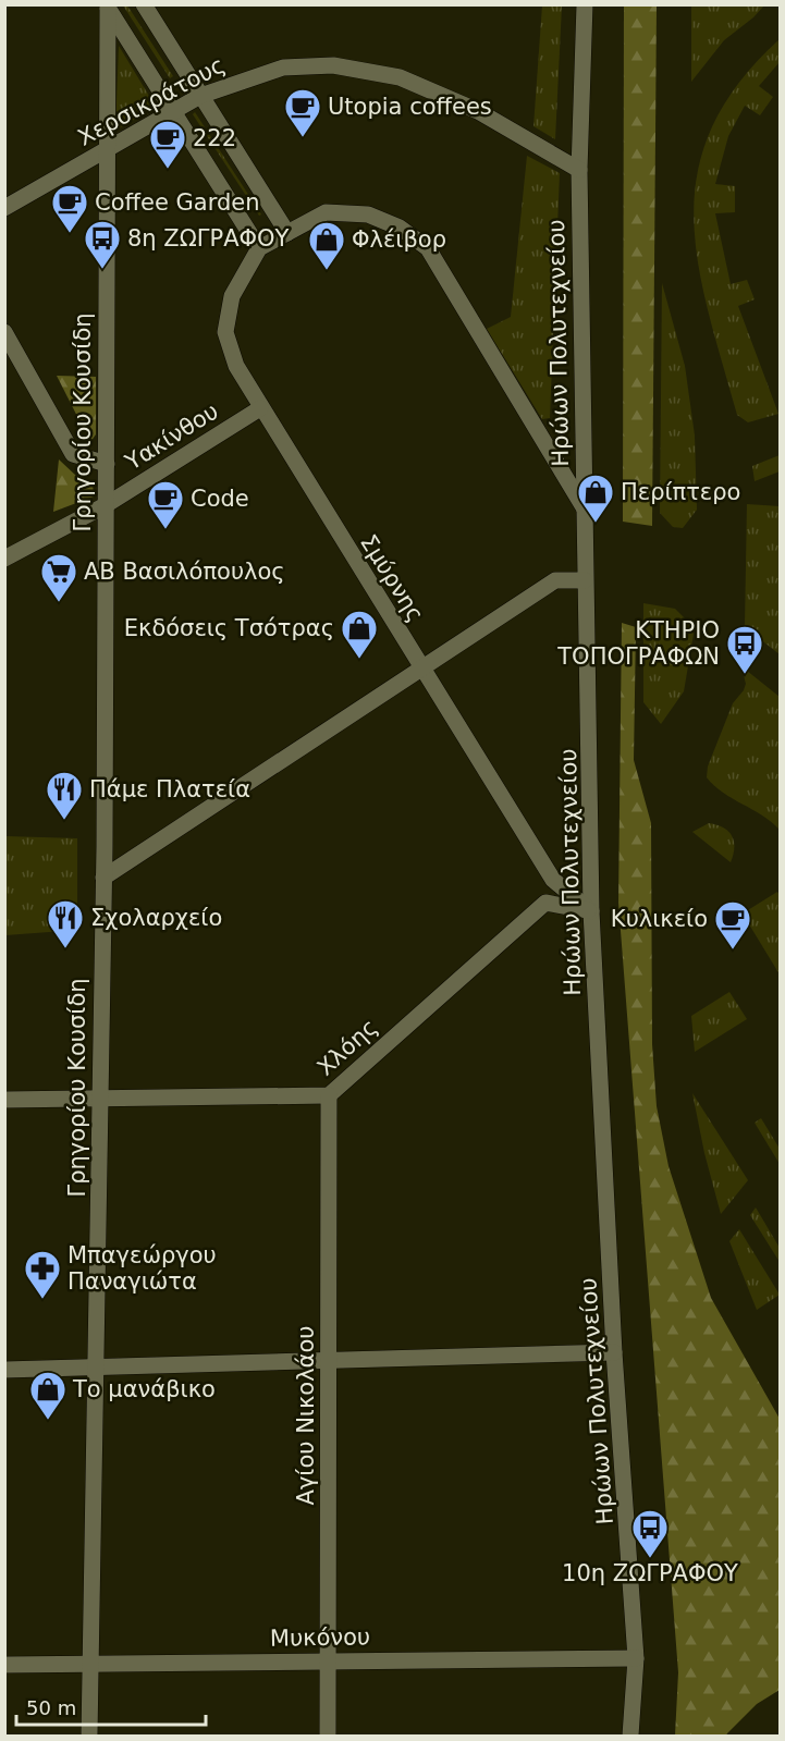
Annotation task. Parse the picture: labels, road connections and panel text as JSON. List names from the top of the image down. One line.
{"streets":{"street":["Χερσικράτους","Ηρώων Πολυτεχνείου","Γρηγορίου Κουσίδη","Υακίνθου","Σμύρνης","Χλόης","Αγίου Νικολάου","Μυκόνου"]},"crossings":[["Χερσικράτους","Ηρώων Πολυτεχνείου"],["Χερσικράτους","Γρηγορίου Κουσίδη"],["Ηρώων Πολυτεχνείου","Σμύρνης"],["Ηρώων Πολυτεχνείου","Χλόης"],["Ηρώων Πολυτεχνείου","Μυκόνου"],["Γρηγορίου Κουσίδη","Υακίνθου"],["Γρηγορίου Κουσίδη","Χλόης"],["Γρηγορίου Κουσίδη","Μυκόνου"],["Υακίνθου","Σμύρνης"],["Σμύρνης","Χλόης"],["Χλόης","Αγίου Νικολάου"],["Αγίου Νικολάου","Μυκόνου"]],"places":{"cafe":["Utopia coffees","222","Coffee Garden","Code","Κυλικείο"],"bus stop":["8η ΖΩΓΡΑΦΟΥ","ΚΤΗΡΙΟ ΤΟΠΟΓΡΑΦΩΝ","10η ΖΩΓΡΑΦΟΥ"],"shop":["Φλέιβορ","Περίπτερο","Εκδόσεις Τσότρας","Το μανάβικο"],"supermarket":["AB Βασιλόπουλος"],"restaurant":["Πάμε Πλατεία","Σχολαρχείο"],"pharmacy":["Μπαγεώργου Παναγιώτα"]},"scale_bar":"50 m"}
